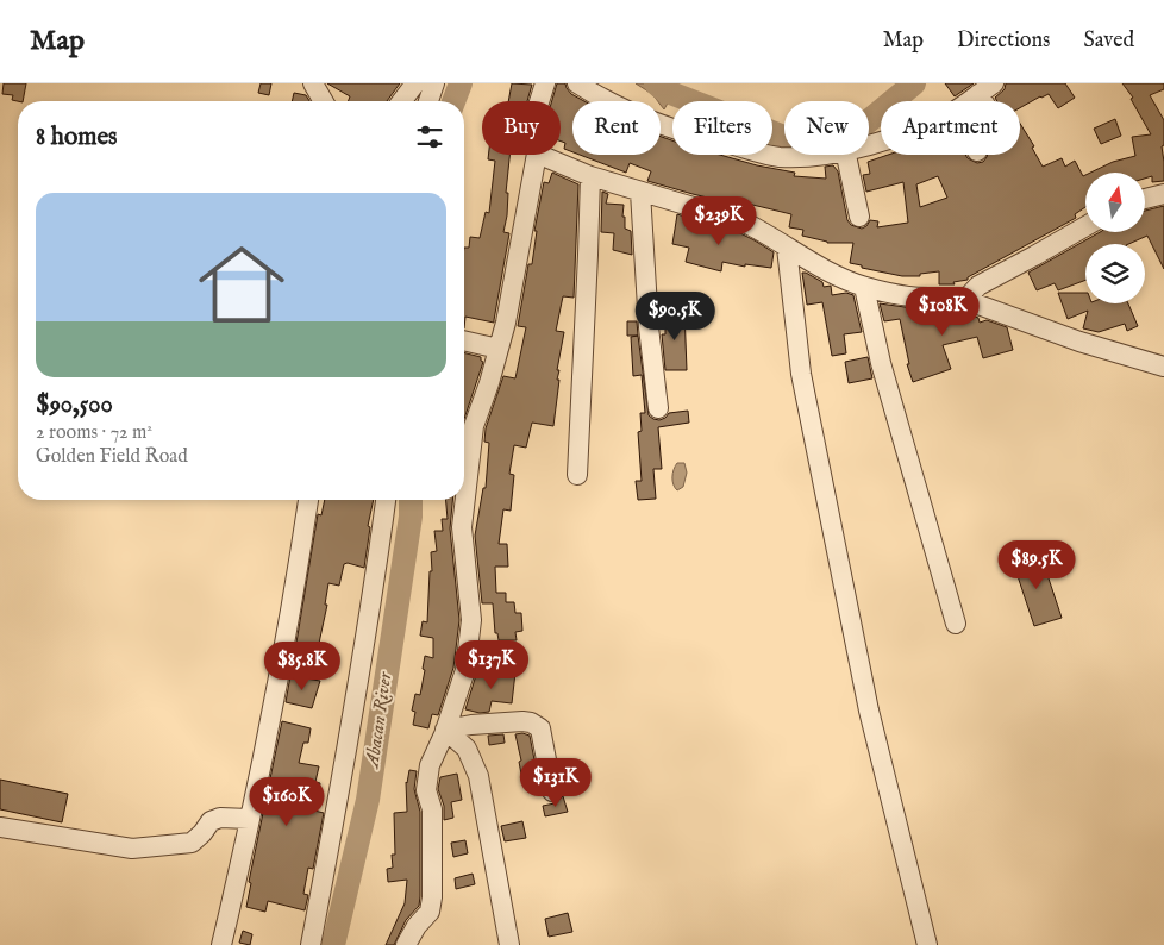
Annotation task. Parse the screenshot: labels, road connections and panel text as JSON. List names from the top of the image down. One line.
{"water":["Abacan River"],"north":"top","page":{"header":"Map","nav":["Map","Directions","Saved"],"chip":["Buy","Rent","Filters","New","Apartment"],"heading":"8 homes","list":[{"name":"$90,500","note":"2 rooms · 72 m² · Golden Field Road"}],"price":["$239K","$108K","$90.5K","$89.5K","$137K","$85.8K","$131K","$160K"]}}
